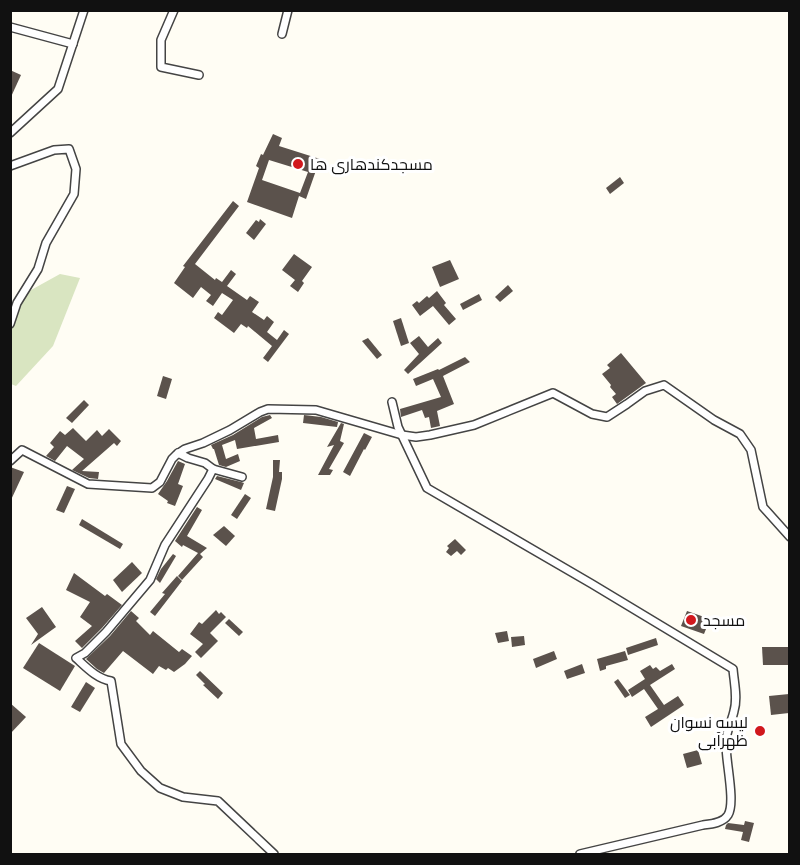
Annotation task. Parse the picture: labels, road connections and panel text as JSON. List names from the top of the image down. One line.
{"places":["مسجدکندهاری ها","مسجد","لیسه نسوان ظهرآبی"]}
